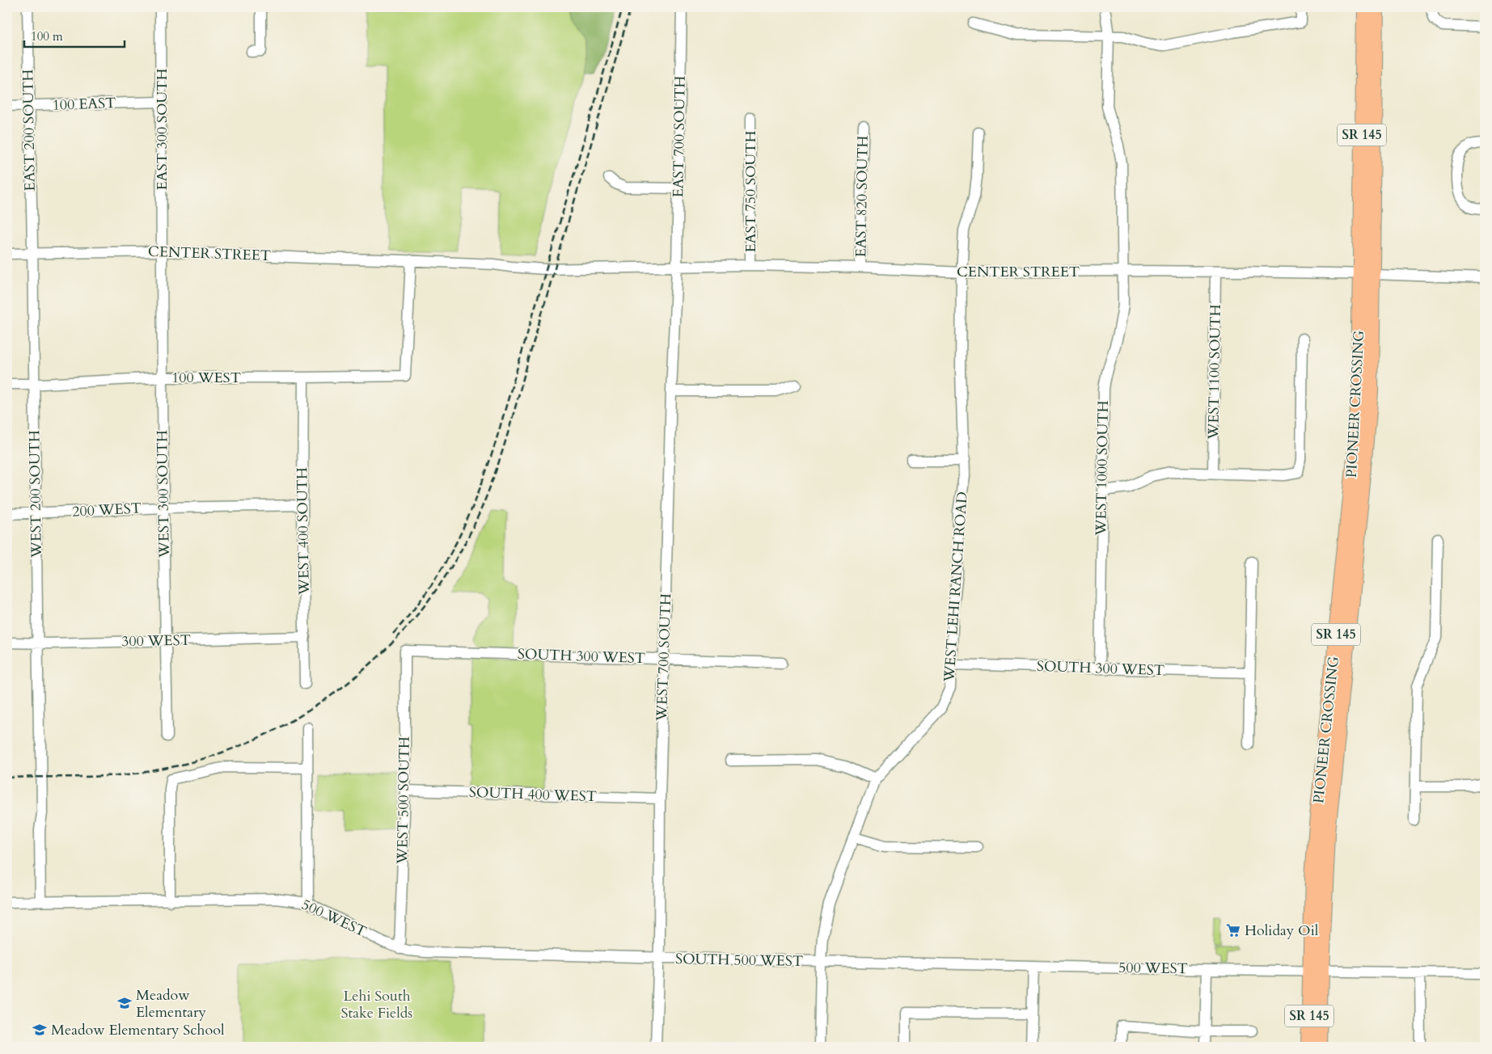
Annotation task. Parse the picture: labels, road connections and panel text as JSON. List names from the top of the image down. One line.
{"streets":{"highway":["SR 145","PIONEER CROSSING"],"street":["100 EAST","EAST 300 SOUTH","EAST 200 SOUTH","EAST 700 SOUTH","EAST 750 SOUTH","EAST 820 SOUTH","CENTER STREET","WEST 1100 SOUTH","100 WEST","WEST 1000 SOUTH","WEST 200 SOUTH","WEST 300 SOUTH","200 WEST","WEST 400 SOUTH","WEST LEHI RANCH ROAD","300 WEST","SOUTH 300 WEST","WEST 700 SOUTH","SOUTH 400 WEST","WEST 500 SOUTH","500 WEST","SOUTH 500 WEST"]},"crossings":[["100 EAST","EAST 300 SOUTH"],["100 EAST","EAST 200 SOUTH"],["EAST 300 SOUTH","CENTER STREET"],["EAST 300 SOUTH","WEST 300 SOUTH"],["EAST 200 SOUTH","CENTER STREET"],["EAST 200 SOUTH","WEST 200 SOUTH"],["SR 145","CENTER STREET"],["SR 145","PIONEER CROSSING"],["EAST 700 SOUTH","CENTER STREET"],["EAST 700 SOUTH","WEST 700 SOUTH"],["EAST 750 SOUTH","CENTER STREET"],["EAST 820 SOUTH","CENTER STREET"],["CENTER STREET","WEST 1100 SOUTH"],["CENTER STREET","100 WEST"],["CENTER STREET","PIONEER CROSSING"],["CENTER STREET","WEST 1000 SOUTH"],["CENTER STREET","WEST 200 SOUTH"],["CENTER STREET","WEST 300 SOUTH"],["CENTER STREET","WEST LEHI RANCH ROAD"],["CENTER STREET","WEST 700 SOUTH"],["100 WEST","WEST 200 SOUTH"],["100 WEST","WEST 300 SOUTH"],["100 WEST","WEST 400 SOUTH"],["PIONEER CROSSING","500 WEST"],["WEST 1000 SOUTH","SOUTH 300 WEST"],["WEST 200 SOUTH","200 WEST"],["WEST 200 SOUTH","300 WEST"],["WEST 200 SOUTH","500 WEST"],["WEST 300 SOUTH","200 WEST"],["WEST 300 SOUTH","300 WEST"],["200 WEST","WEST 400 SOUTH"],["WEST 400 SOUTH","300 WEST"],["WEST LEHI RANCH ROAD","SOUTH 300 WEST"],["WEST LEHI RANCH ROAD","500 WEST"],["WEST LEHI RANCH ROAD","SOUTH 500 WEST"],["SOUTH 300 WEST","WEST 700 SOUTH"],["SOUTH 300 WEST","WEST 500 SOUTH"],["WEST 700 SOUTH","SOUTH 400 WEST"],["WEST 700 SOUTH","500 WEST"],["WEST 700 SOUTH","SOUTH 500 WEST"],["SOUTH 400 WEST","WEST 500 SOUTH"],["WEST 500 SOUTH","500 WEST"],["500 WEST","SOUTH 500 WEST"]],"parks":["Lehi South Stake Fields"],"places":{"supermarket":["Holiday Oil"],"school or university":["Meadow Elementary","Meadow Elementary School"]},"scale_bar":"100 m"}
